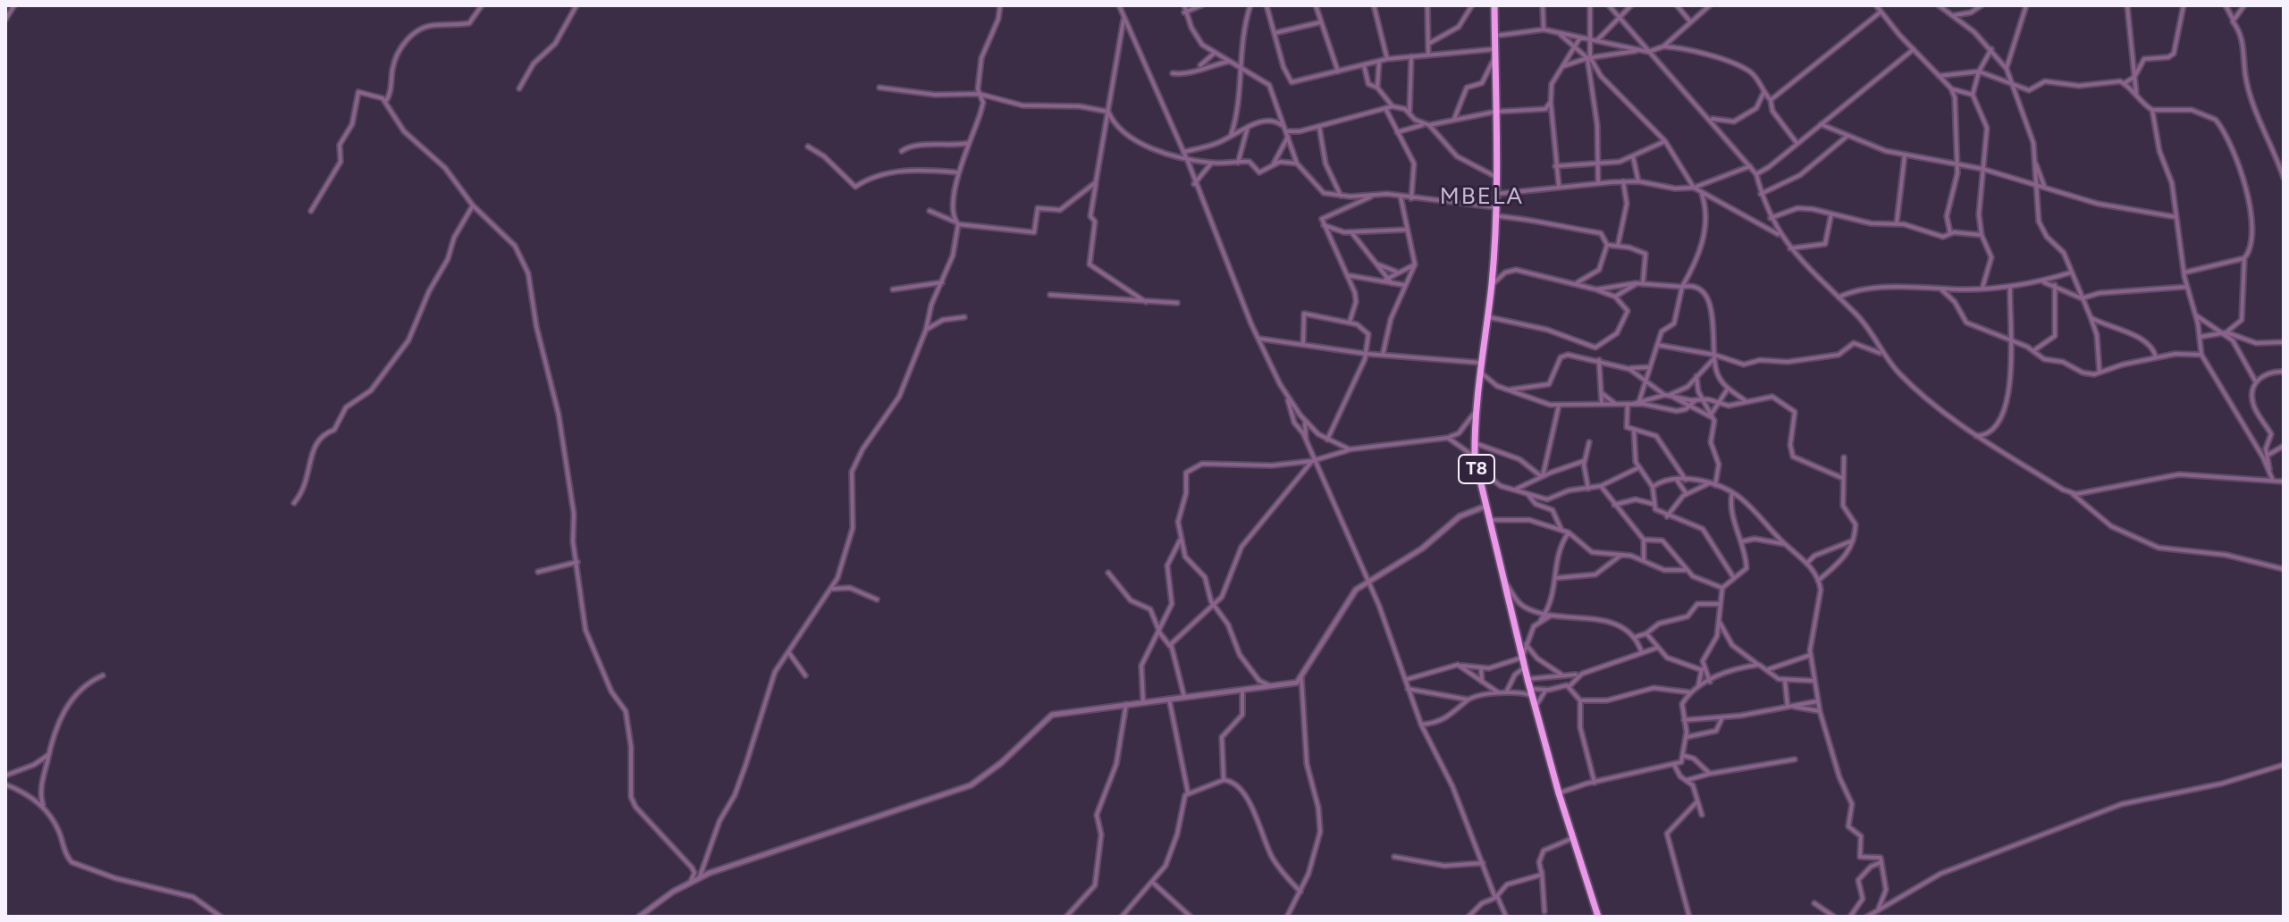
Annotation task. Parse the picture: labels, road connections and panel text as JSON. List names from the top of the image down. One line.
{"streets":{"highway":["T8"]},"districts":["MBELA"]}
